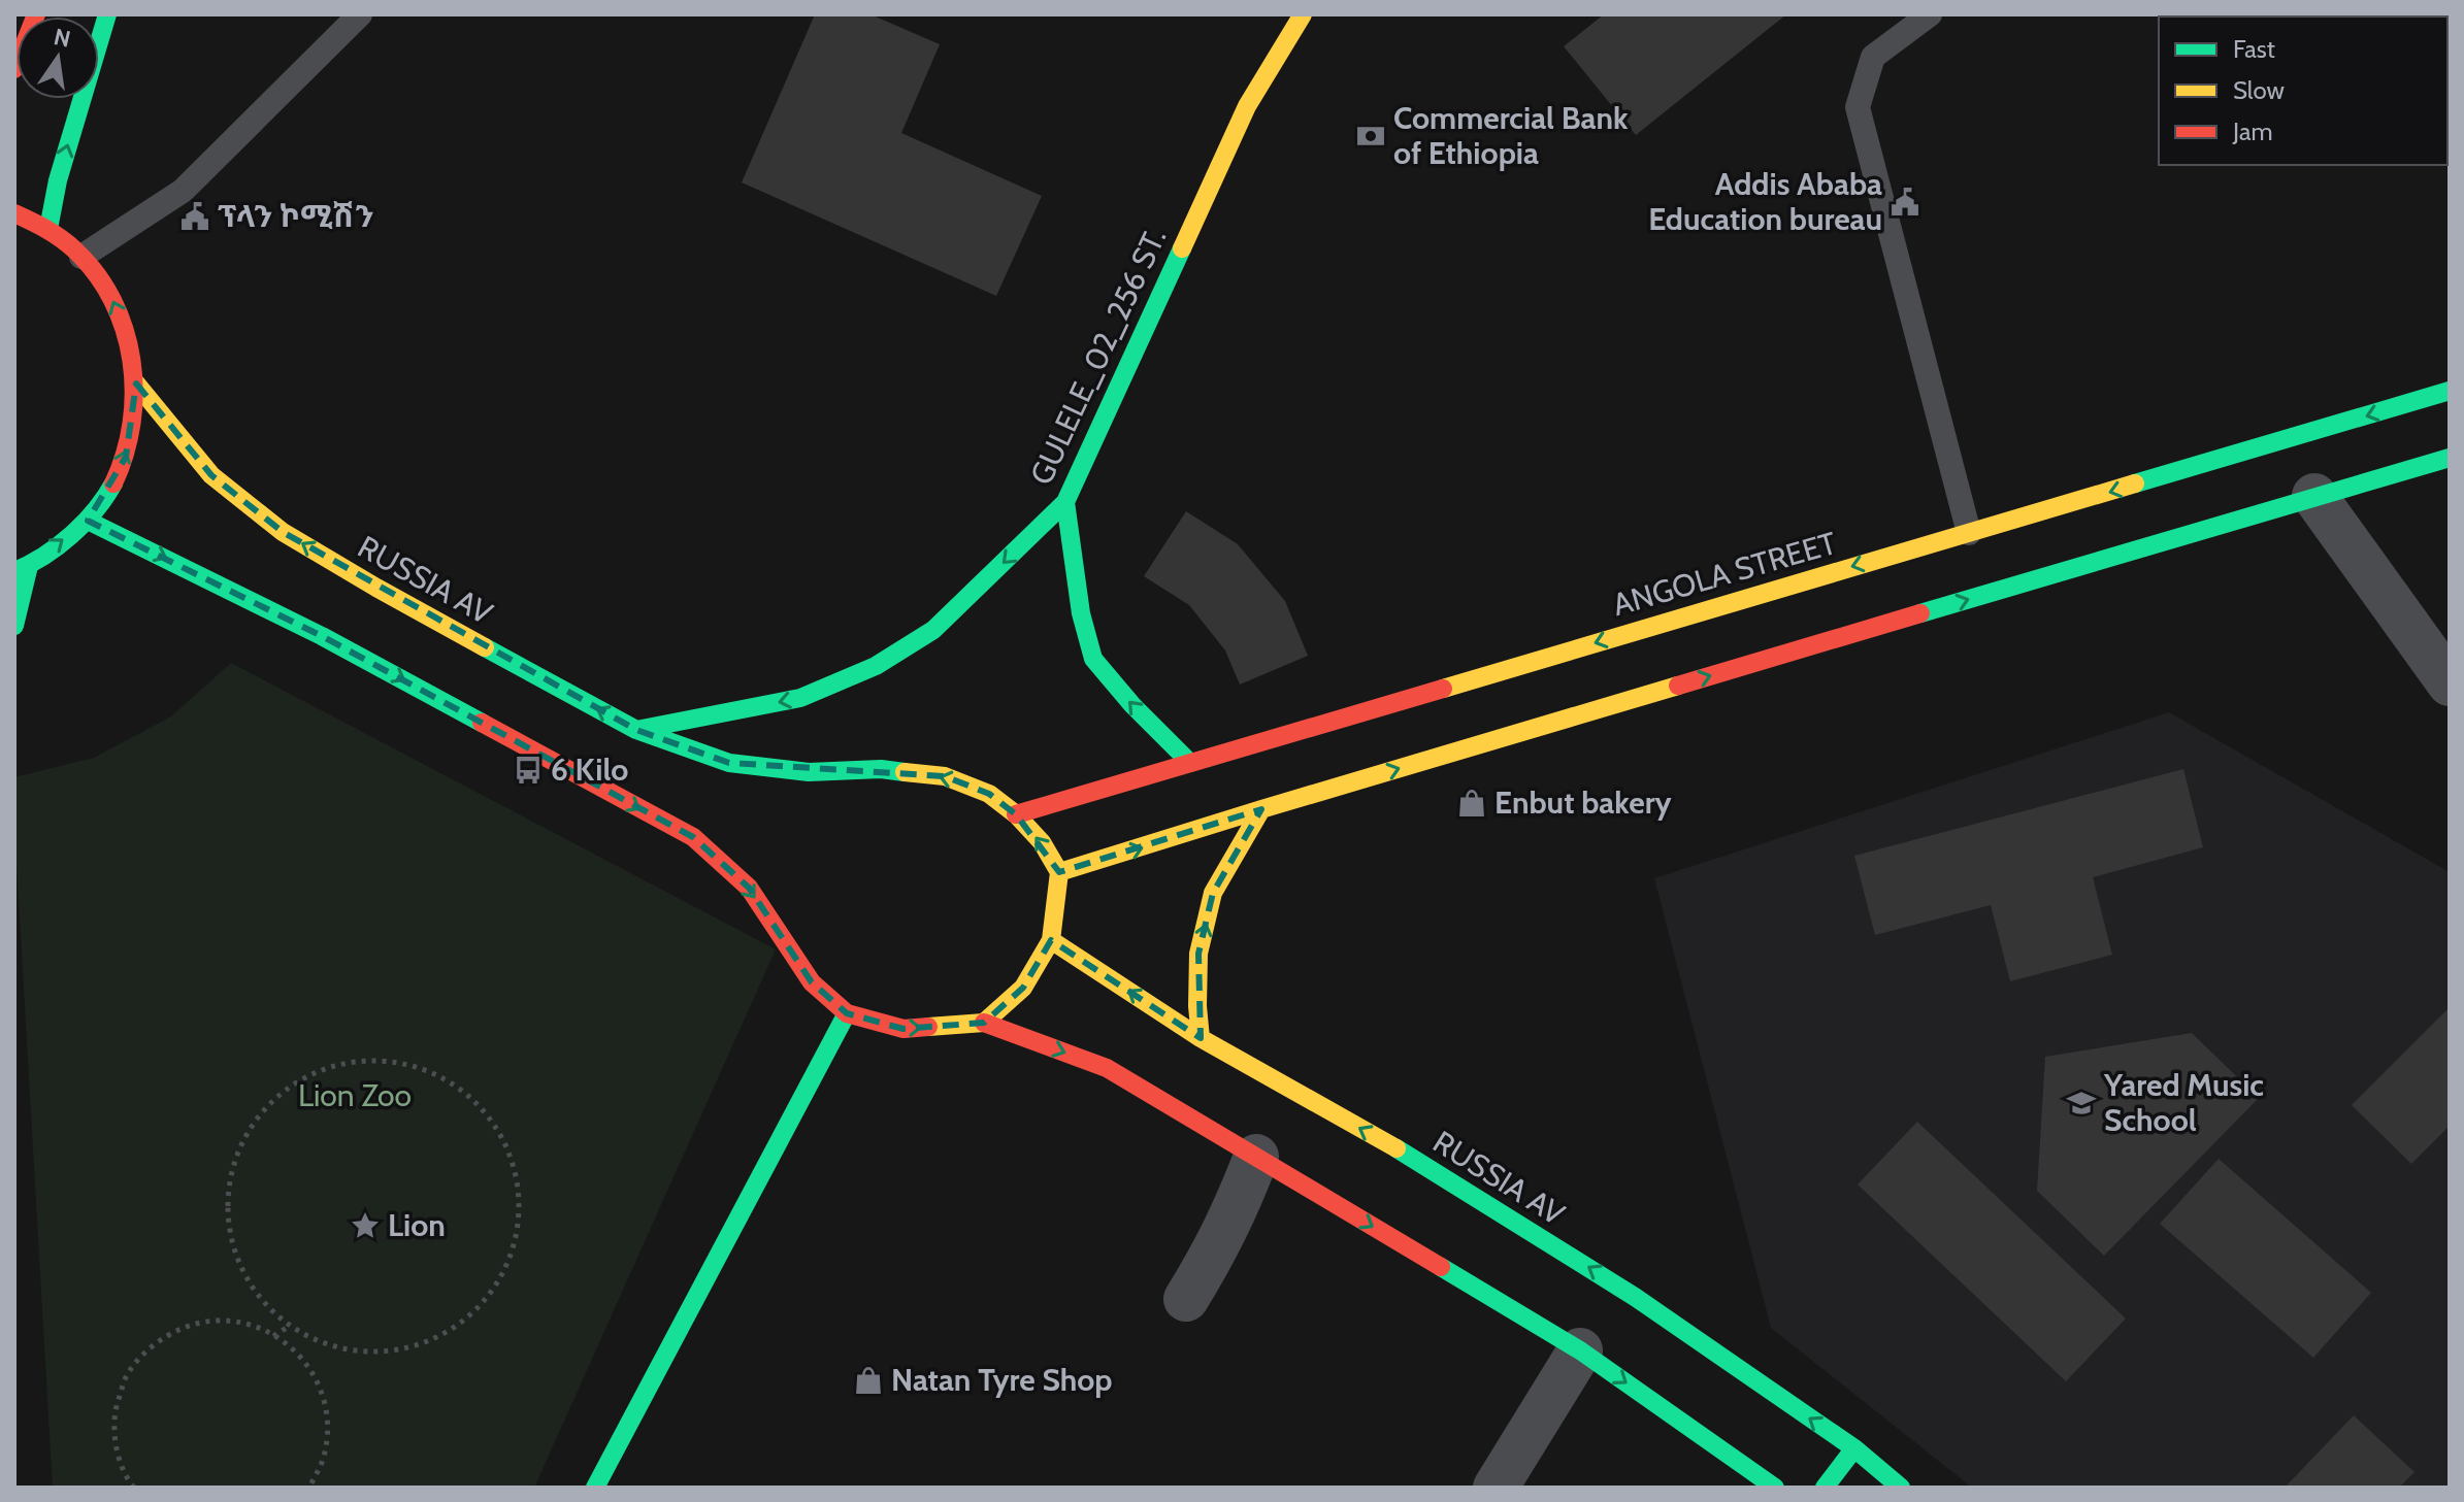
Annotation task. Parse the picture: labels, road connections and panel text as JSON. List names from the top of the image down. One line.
{"streets":{"main road":["GULELE_02_256 ST.","ANGOLA STREET","RUSSIA AV"]},"crossings":[["GULELE_02_256 ST.","RUSSIA AV"],["ANGOLA STREET","RUSSIA AV"]],"one_way":["GULELE_02_256 ST."],"parks":["Lion Zoo"],"places":{"bank":["Commercial Bank of Ethiopia"],"public building":["Addis Ababa Education bureau","ፕላን ኮሚሽን"],"bus stop":["6 Kilo"],"shop":["Enbut bakery","Natan Tyre Shop"],"school or university":["Yared Music School"],"place":["Lion"]},"legend":["Fast","Slow","Jam"],"north":"top"}
